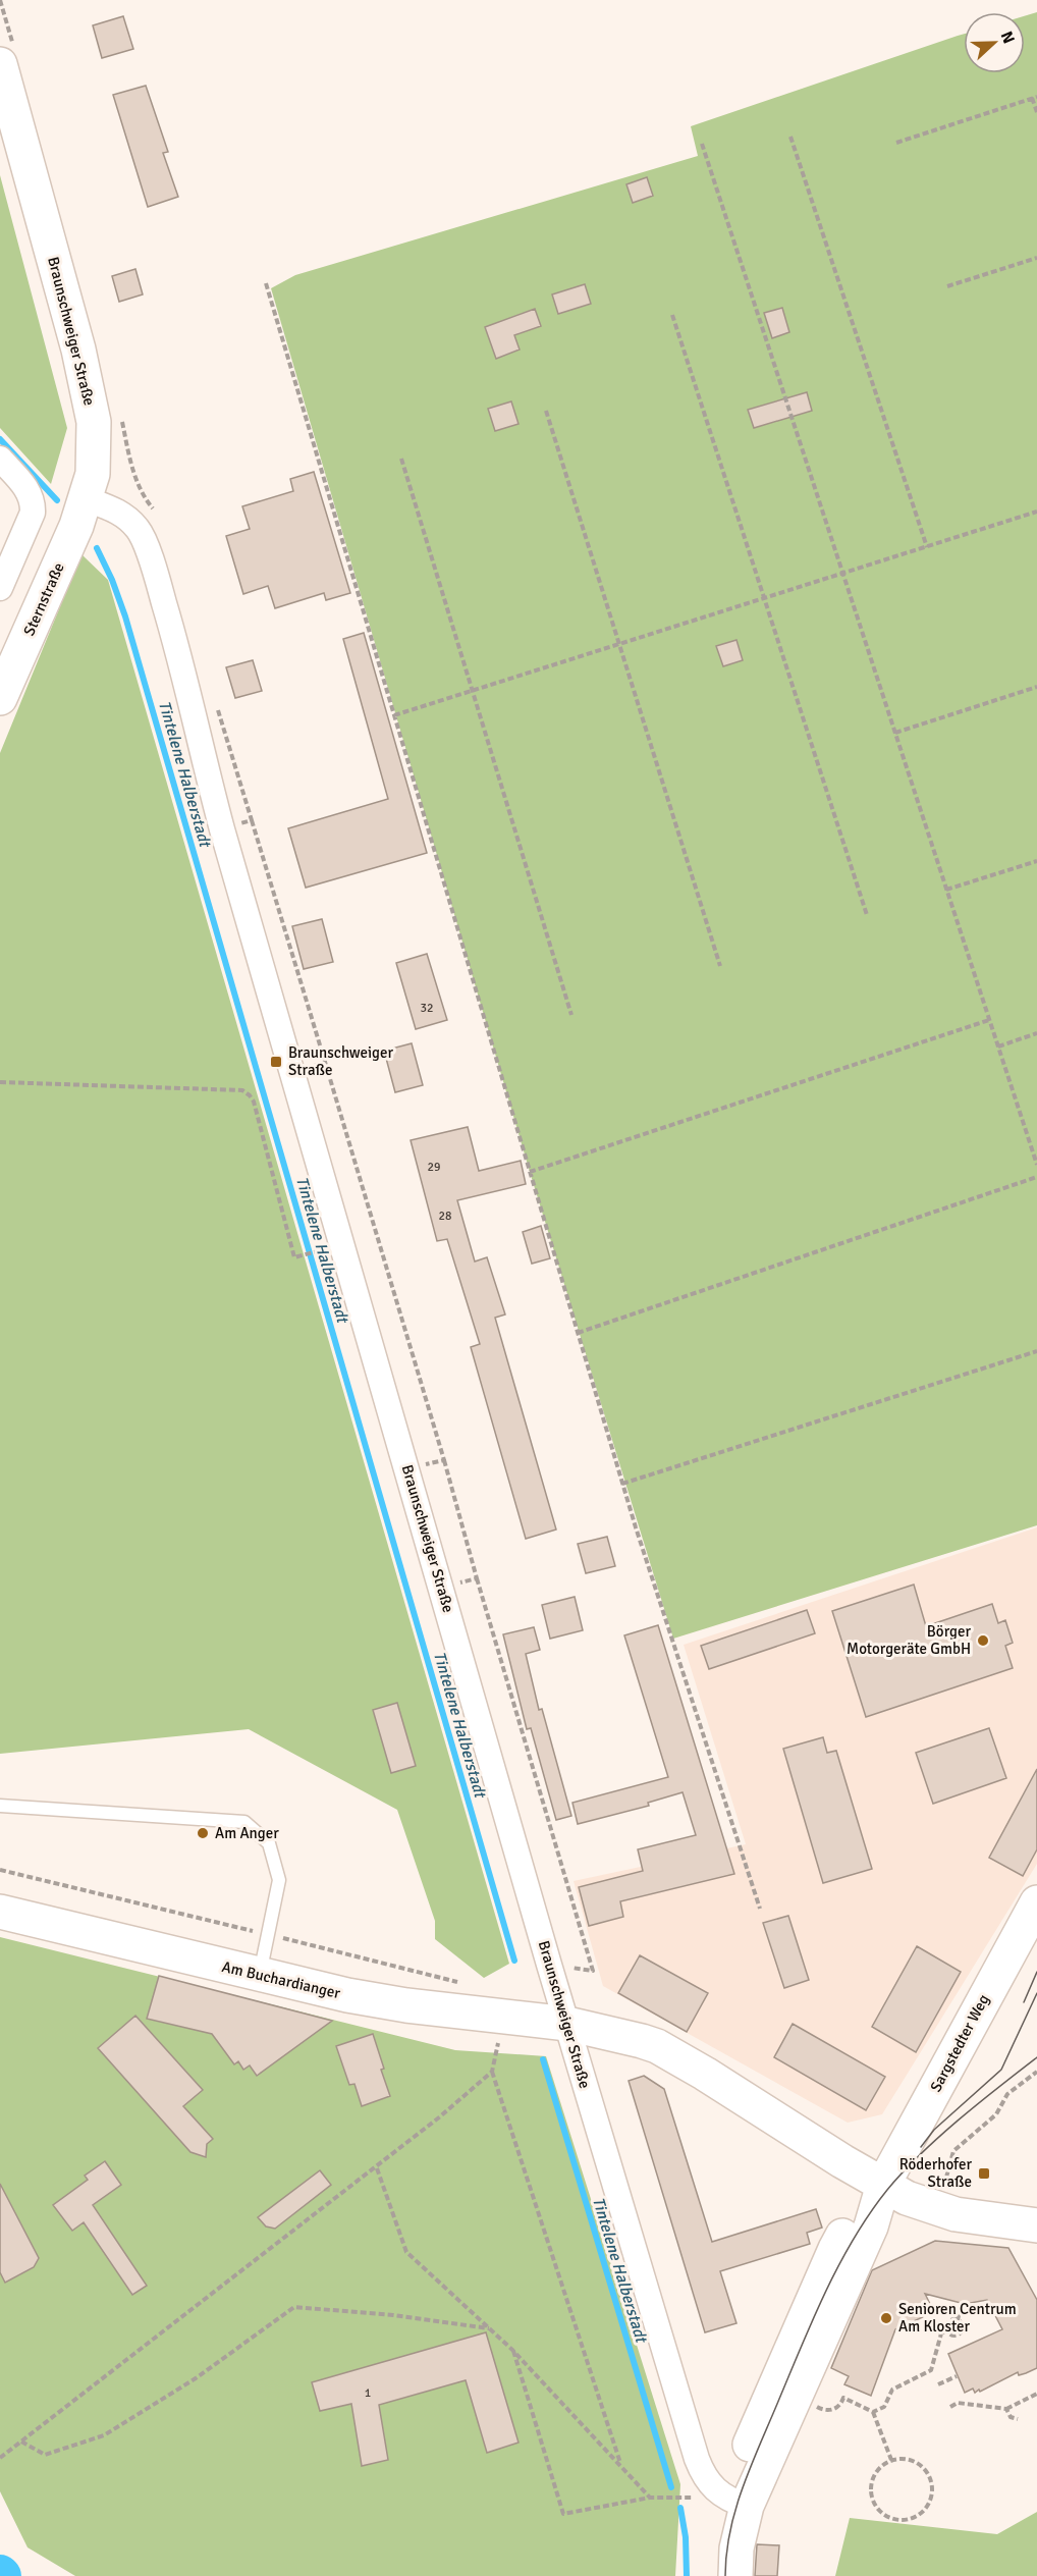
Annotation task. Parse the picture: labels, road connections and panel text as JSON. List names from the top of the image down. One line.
{"streets":{"main road":["Braunschweiger Straße","Sternstraße","Am Buchardianger","Sargstedter Weg"]},"crossings":[["Braunschweiger Straße","Sternstraße"],["Braunschweiger Straße","Am Buchardianger"]],"water":["Tintelene Halberstadt"],"places":{"transit":["Braunschweiger Straße","Röderhofer Straße"],"other":["Börger Motorgeräte GmbH","Am Anger","Senioren Centrum Am Kloster"]},"house_numbers":["32","29","28","1"],"north":"right"}
